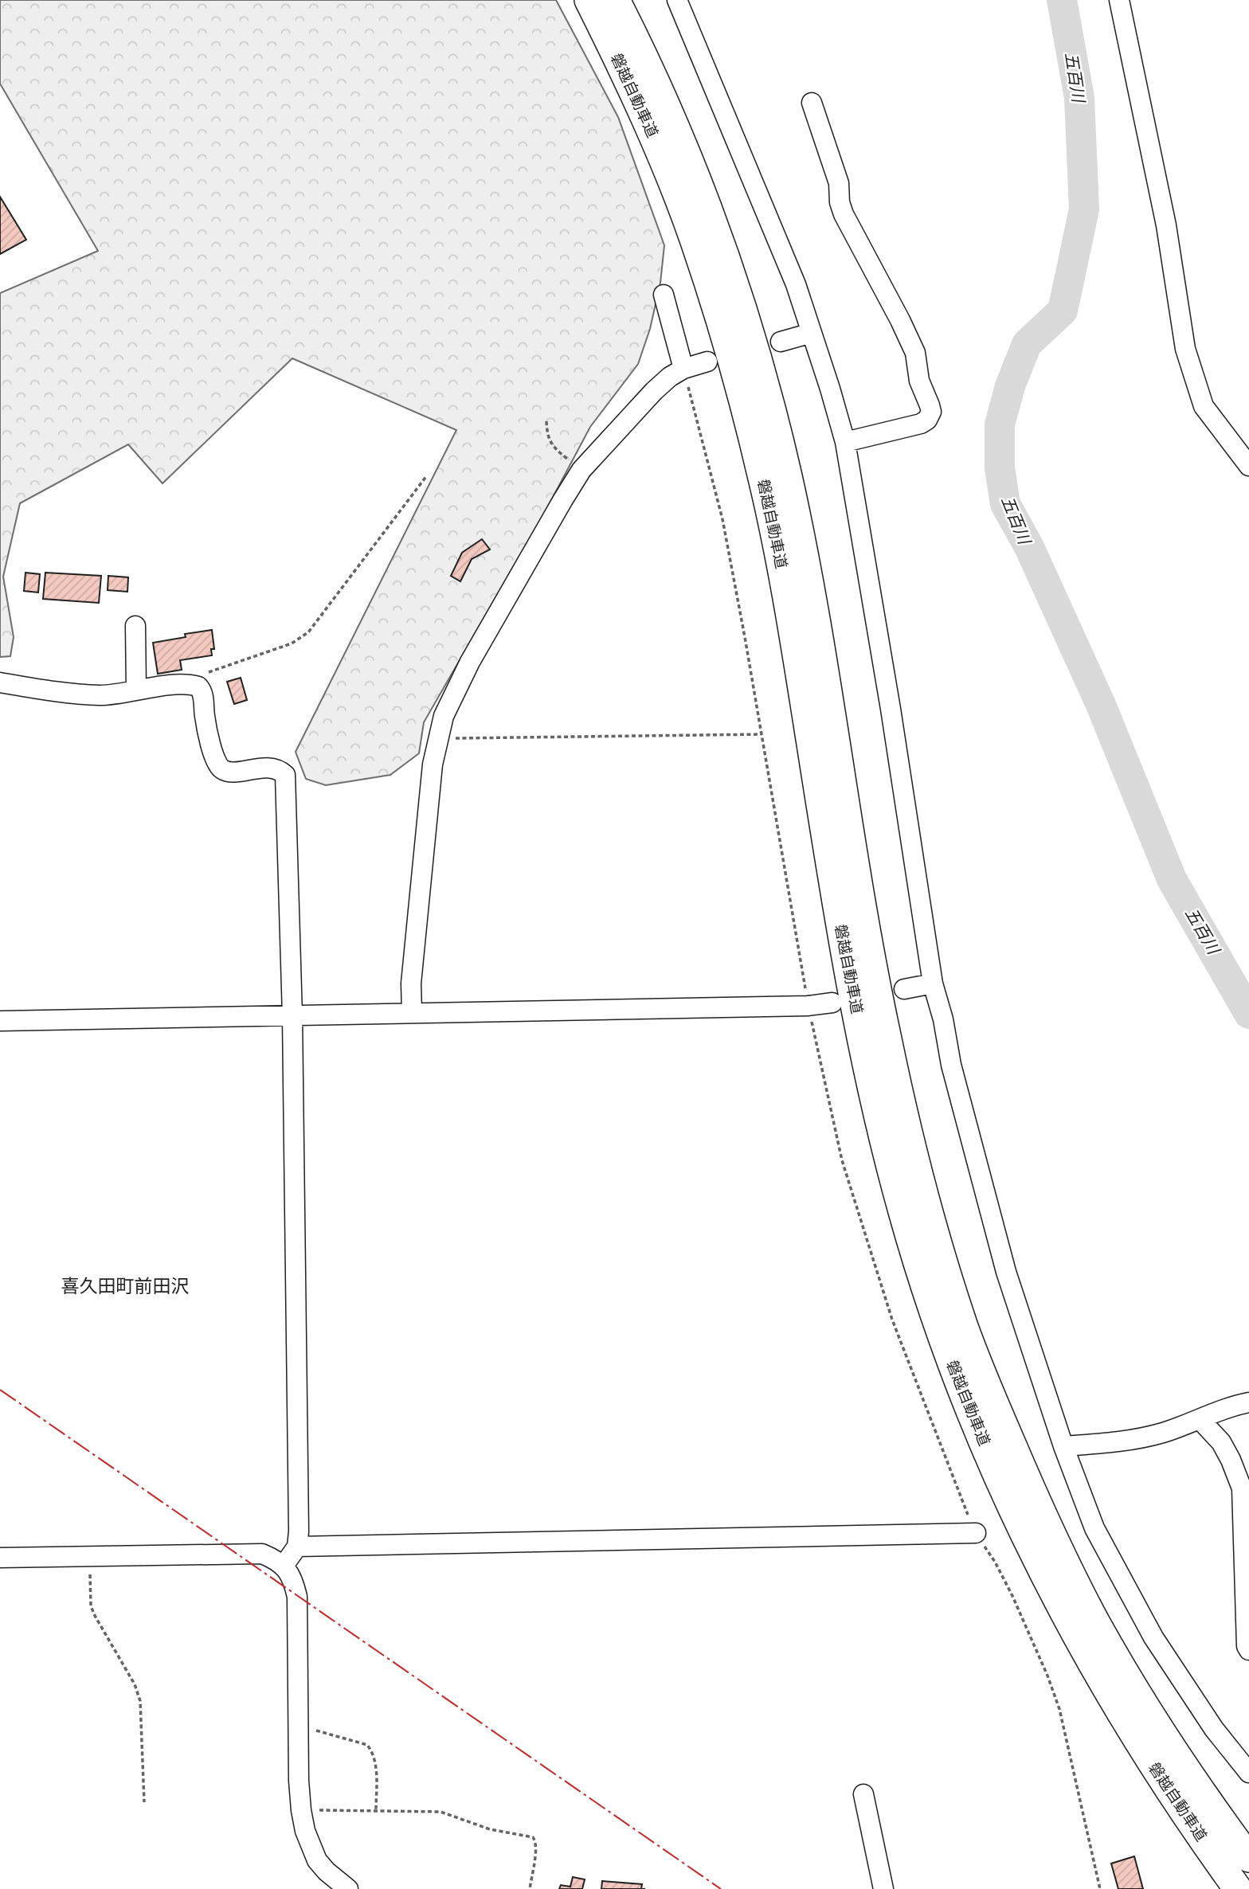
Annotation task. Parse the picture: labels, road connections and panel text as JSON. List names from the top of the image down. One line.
{"streets":{"highway":["磐越自動車道"]},"districts":["喜久田町前田沢"],"water":["五百川"]}
